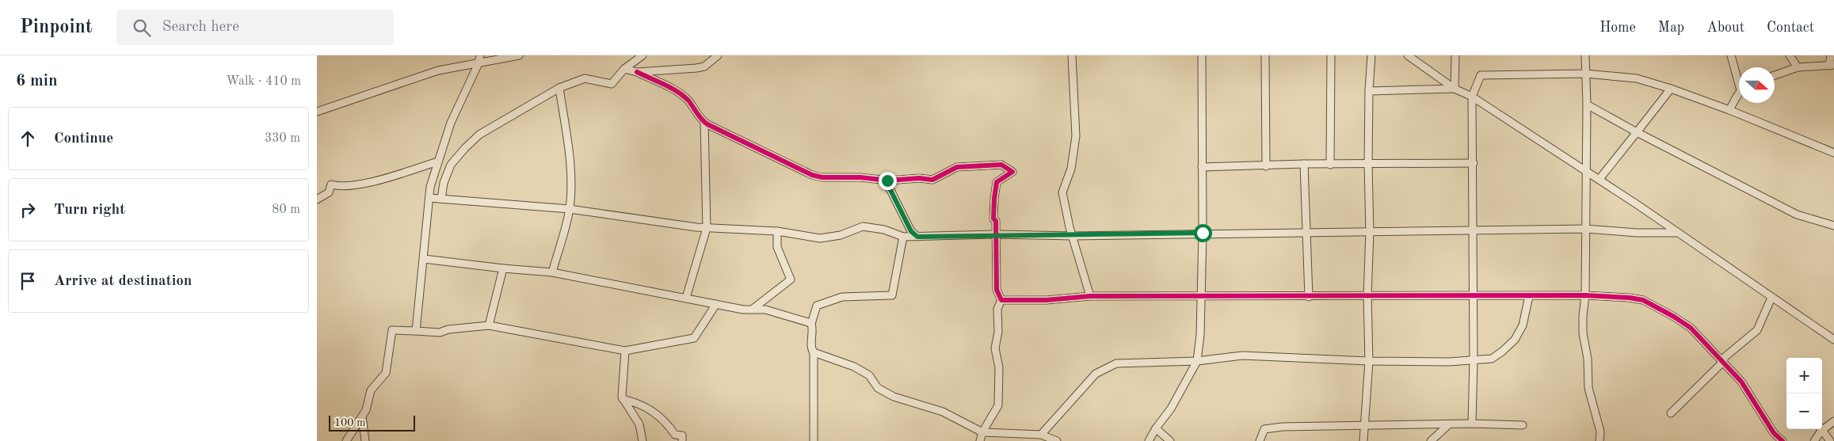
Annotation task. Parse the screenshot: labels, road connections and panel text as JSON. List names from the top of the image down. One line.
{"scale_bar":"100 m","north":"right","page":{"header":"Pinpoint","search":"Search here","nav":["Home","Map","About","Contact"],"heading":["6 min","Walk · 410 m"],"list":[["Continue","330 m"],["Turn right","80 m"],"Arrive at destination"],"map_buttons":["+","−"],"scale":"100 m"}}
